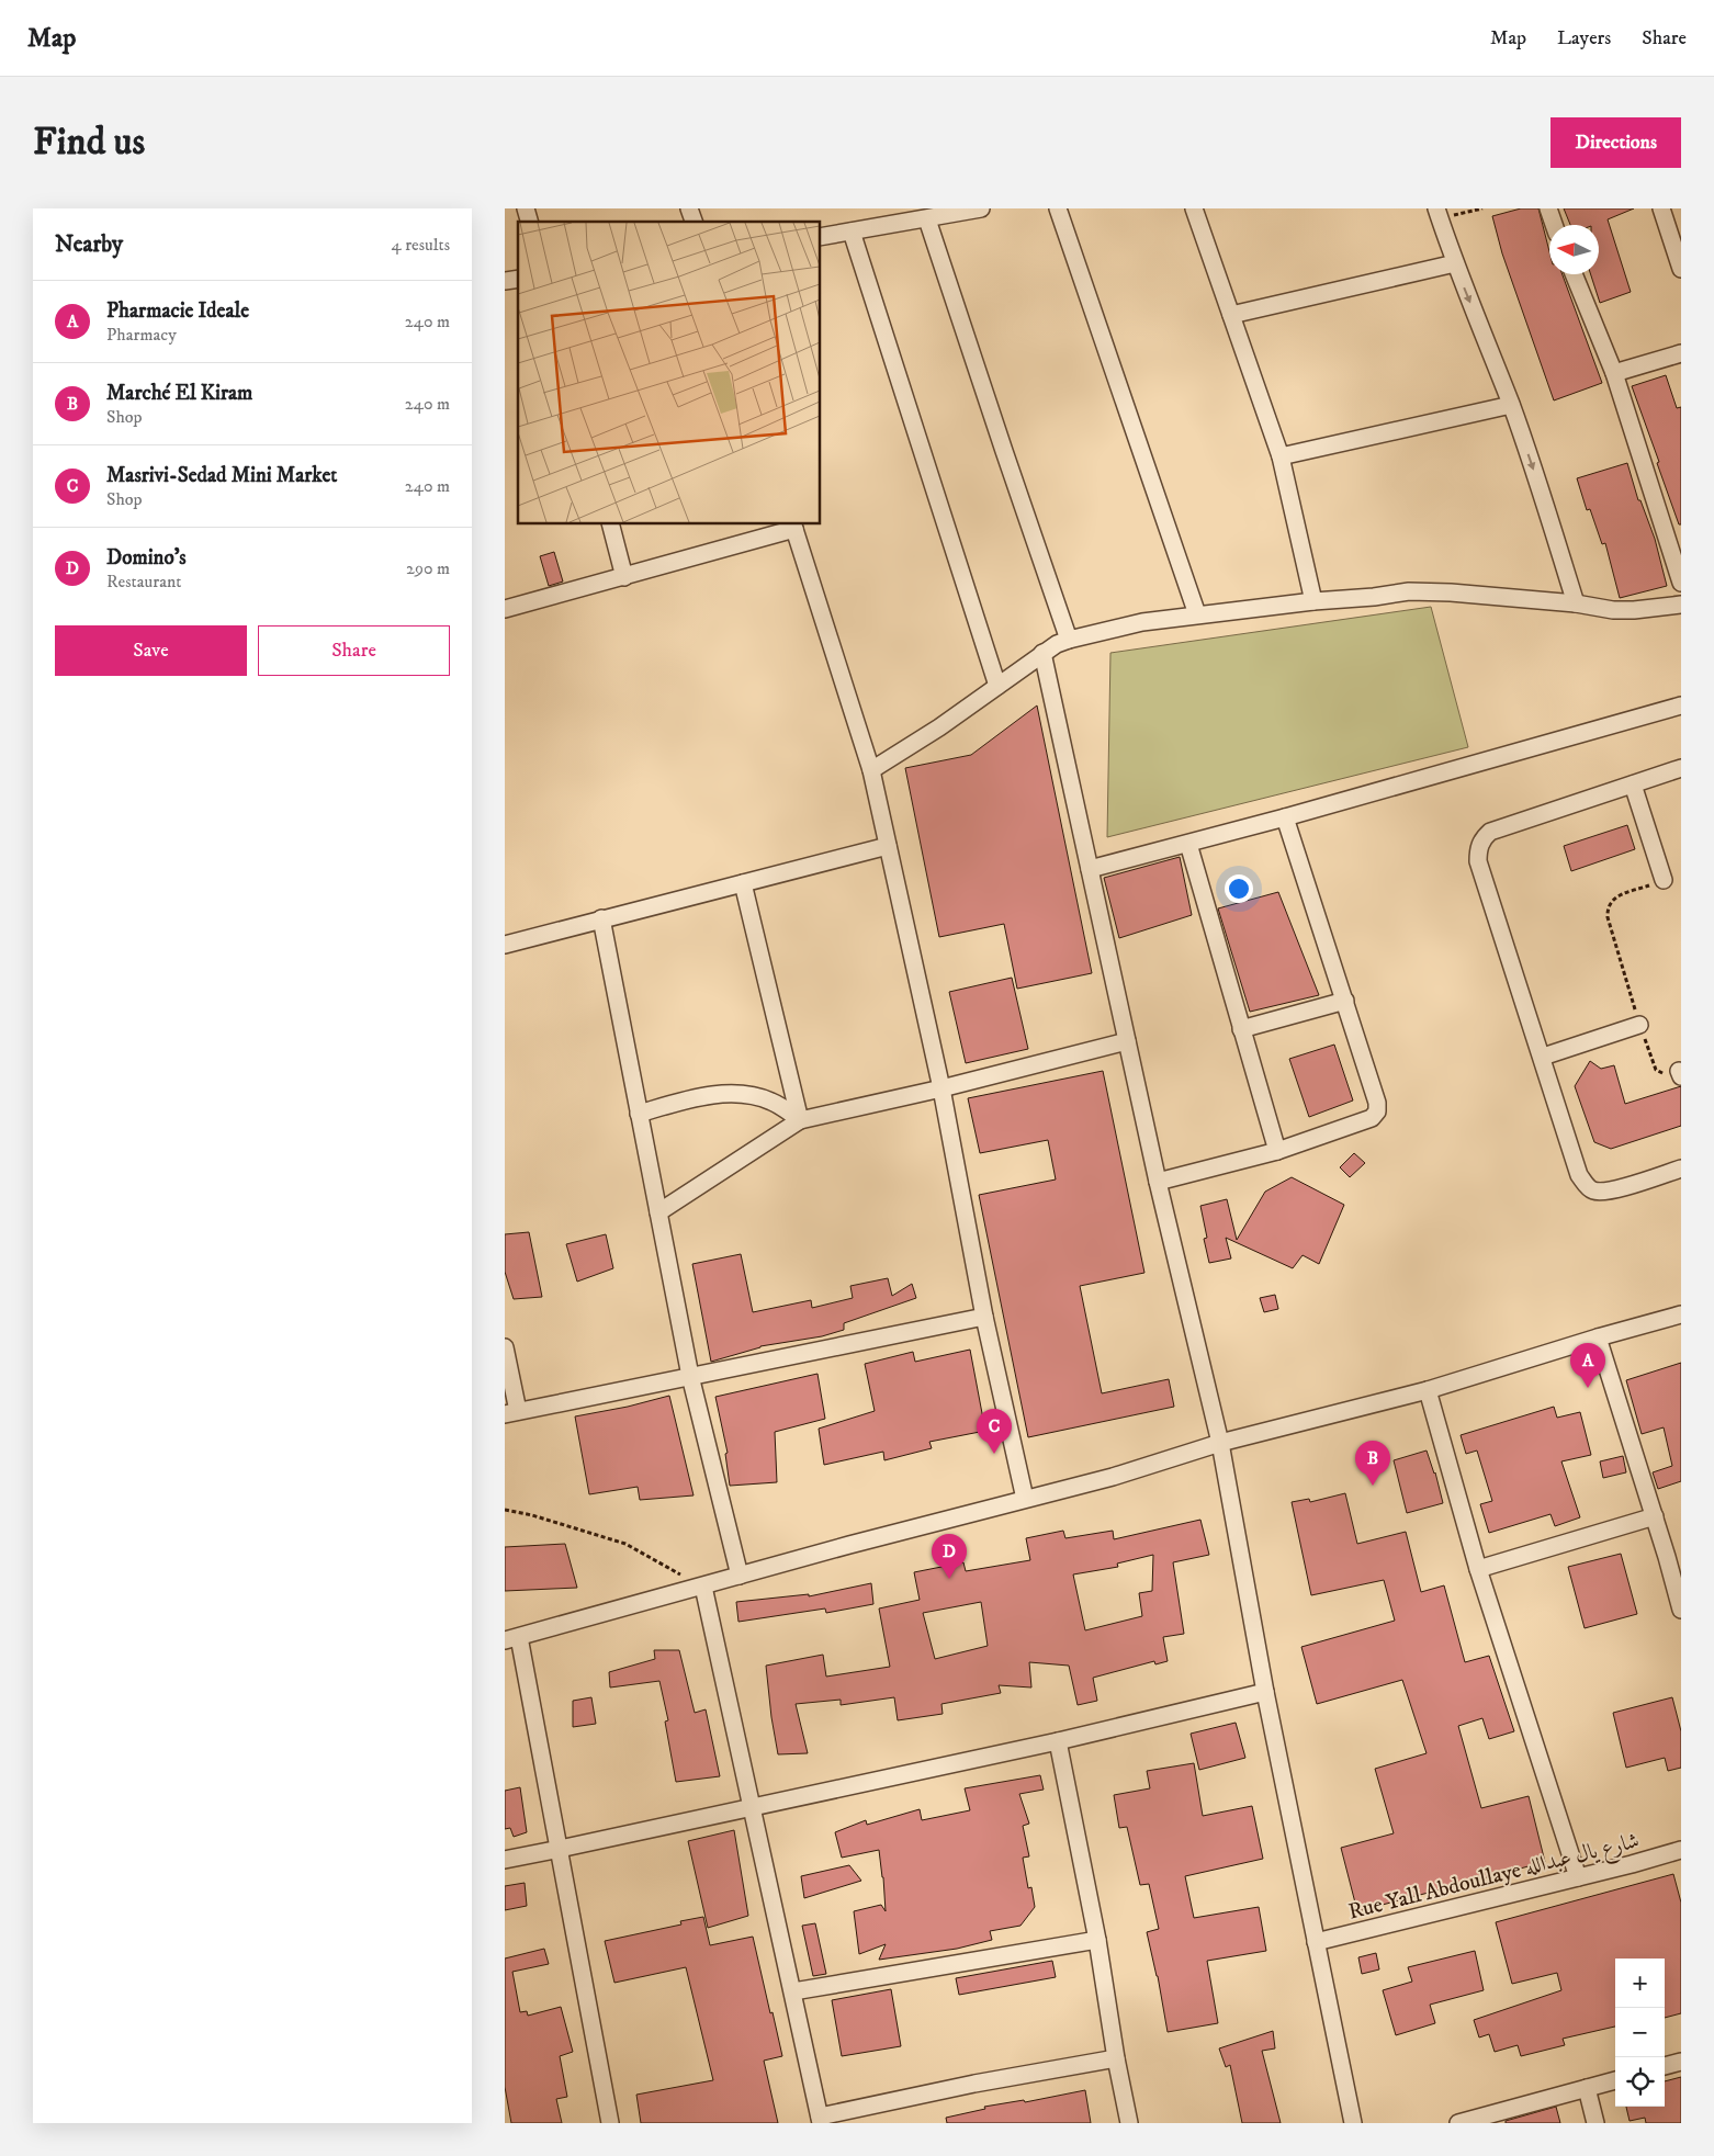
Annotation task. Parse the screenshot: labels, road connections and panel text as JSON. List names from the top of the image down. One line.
{"streets":{"street":["Rue Yall Abdoullaye شارع يال عبدالله"]},"north":"left","page":{"header":"Map","nav":["Map","Layers","Share"],"buttons":["Directions",["Save","Share"]],"title":"Find us","heading":["Nearby","4 results"],"list":[{"mark":"A","name":"Pharmacie Ideale","note":"Pharmacy","value":"240 m"},{"mark":"B","name":"Marché El Kiram","note":"Shop","value":"240 m"},{"mark":"C","name":"Masrivi-Sedad Mini Market","note":"Shop","value":"240 m"},{"mark":"D","name":"Domino's","note":"Restaurant","value":"290 m"}],"pins":["A","C","B","D"],"map_buttons":["+","−"]}}
